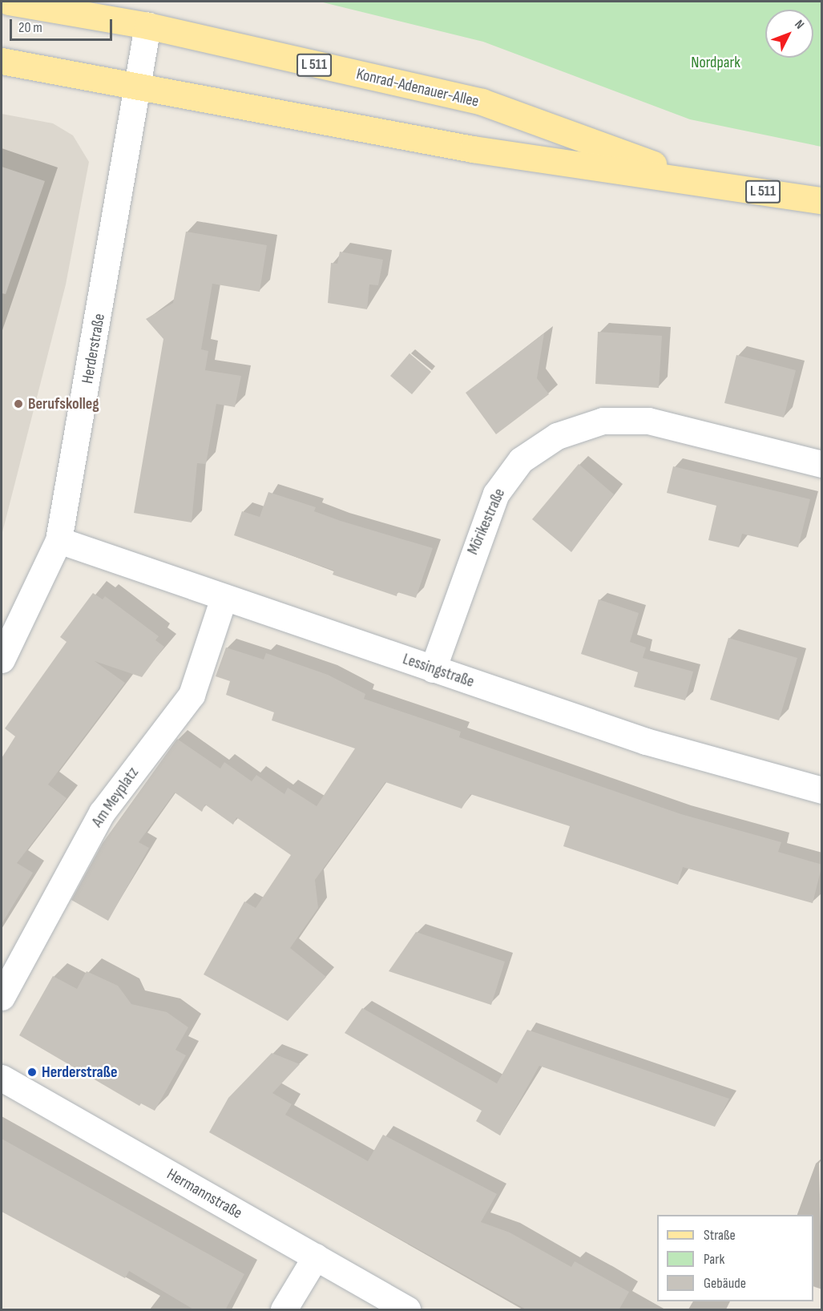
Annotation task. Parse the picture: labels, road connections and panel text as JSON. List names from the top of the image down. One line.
{"streets":{"main road":["L 511","Konrad-Adenauer-Allee"],"street":["Herderstraße","Mörikestraße","Lessingstraße","Am Meyplatz","Hermannstraße"]},"crossings":[["Konrad-Adenauer-Allee","Herderstraße"],["Herderstraße","Lessingstraße"],["Mörikestraße","Lessingstraße"],["Lessingstraße","Am Meyplatz"]],"parks":["Nordpark"],"places":["Berufskolleg","Herderstraße"],"legend":["Straße","Park","Gebäude"],"scale_bar":"20 m","north":"top right"}
